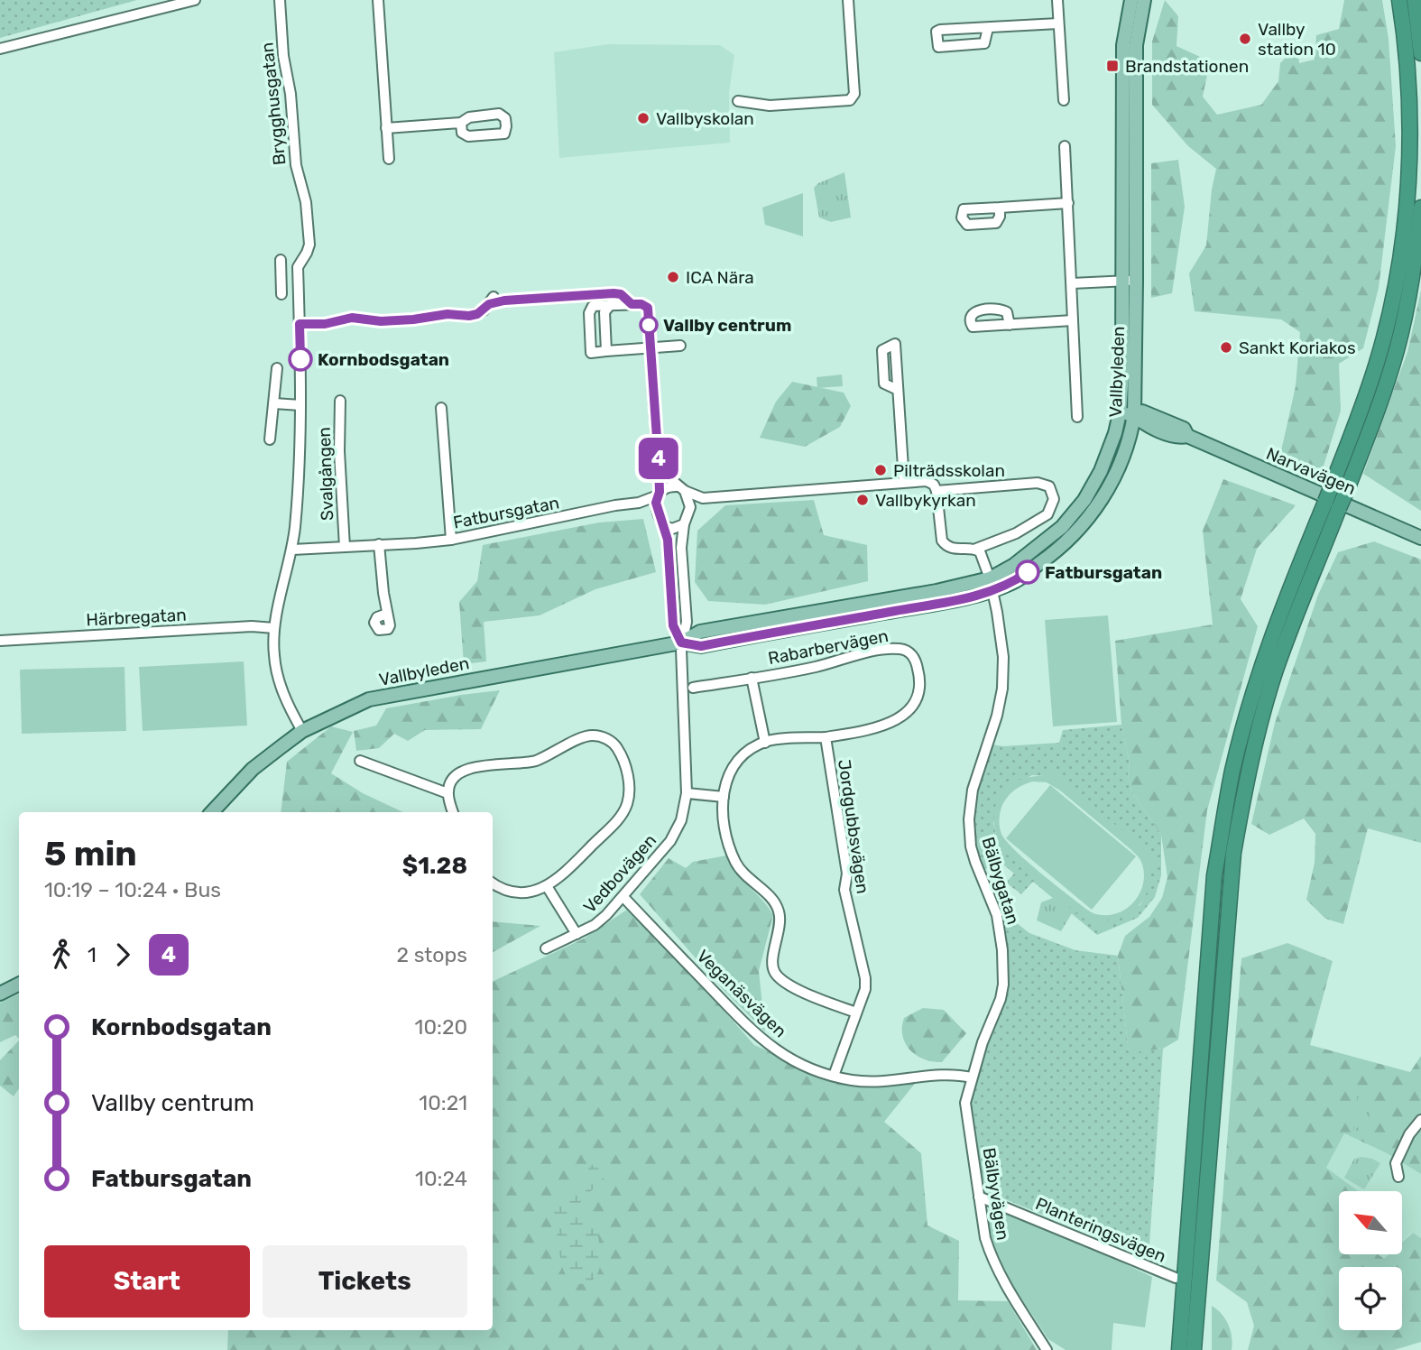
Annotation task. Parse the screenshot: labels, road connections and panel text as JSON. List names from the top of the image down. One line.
{"streets":{"main road":["Vallbyleden","Narvavägen"],"street":["Brygghusgatan","Svalgången","Fatbursgatan","Härbregatan","Rabarbervägen","Jordgubbsvägen","Vedbovägen","Bälbygatan","Veganäsvägen","Bälbyvägen","Planteringsvägen"]},"crossings":[["Vallbyleden","Narvavägen"],["Vallbyleden","Vedbovägen"],["Vallbyleden","Bälbygatan"],["Svalgången","Fatbursgatan"],["Rabarbervägen","Jordgubbsvägen"],["Jordgubbsvägen","Veganäsvägen"],["Vedbovägen","Veganäsvägen"],["Bälbygatan","Veganäsvägen"],["Bälbygatan","Bälbyvägen"],["Bälbyvägen","Planteringsvägen"]],"places":{"other":["Vallby station 10","Vallbyskolan","ICA Nära","Vallby centrum","Sankt Koriakos","Kornbodsgatan","Pilträdsskolan","Vallbykyrkan","Fatbursgatan"],"transit":["Brandstationen"]},"lines":["bus line 4"],"north":"top left","page":{"on_map":"4","heading":["5 min","10:19 – 10:24 · Bus","$1.28"],"legs":["1","4","2 stops"],"list":[{"name":"Kornbodsgatan","value":"10:20"},{"name":"Vallby centrum","value":"10:21"},{"name":"Fatbursgatan","value":"10:24"}],"buttons":["Start","Tickets"]}}
